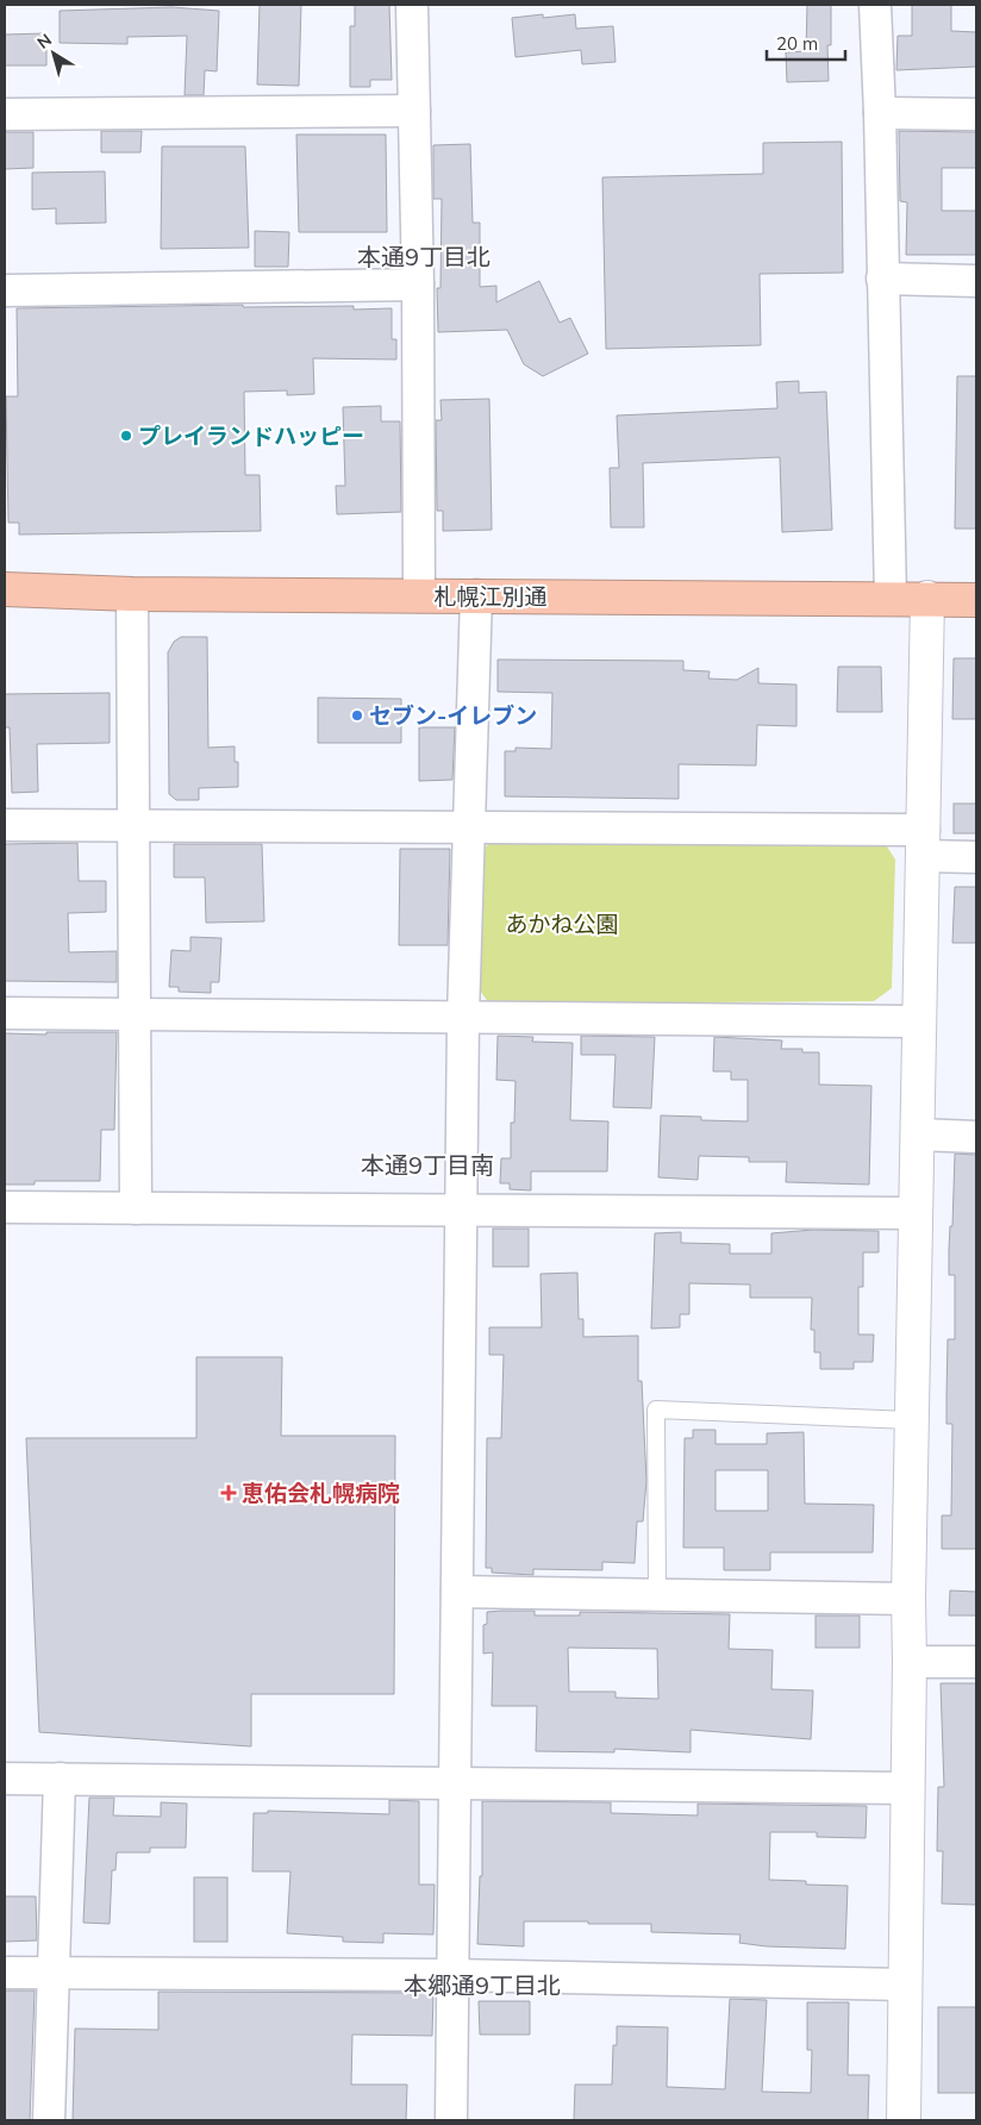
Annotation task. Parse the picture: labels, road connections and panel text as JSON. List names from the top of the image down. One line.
{"streets":{"highway":["札幌江別通"]},"districts":["本通9丁目北","本通9丁目南","本郷通9丁目北"],"parks":["あかね公園"],"places":{"other":["プレイランドハッピー","セブン-イレブン"],"health":["恵佑会札幌病院"]},"scale_bar":"20 m","north":"top left"}
